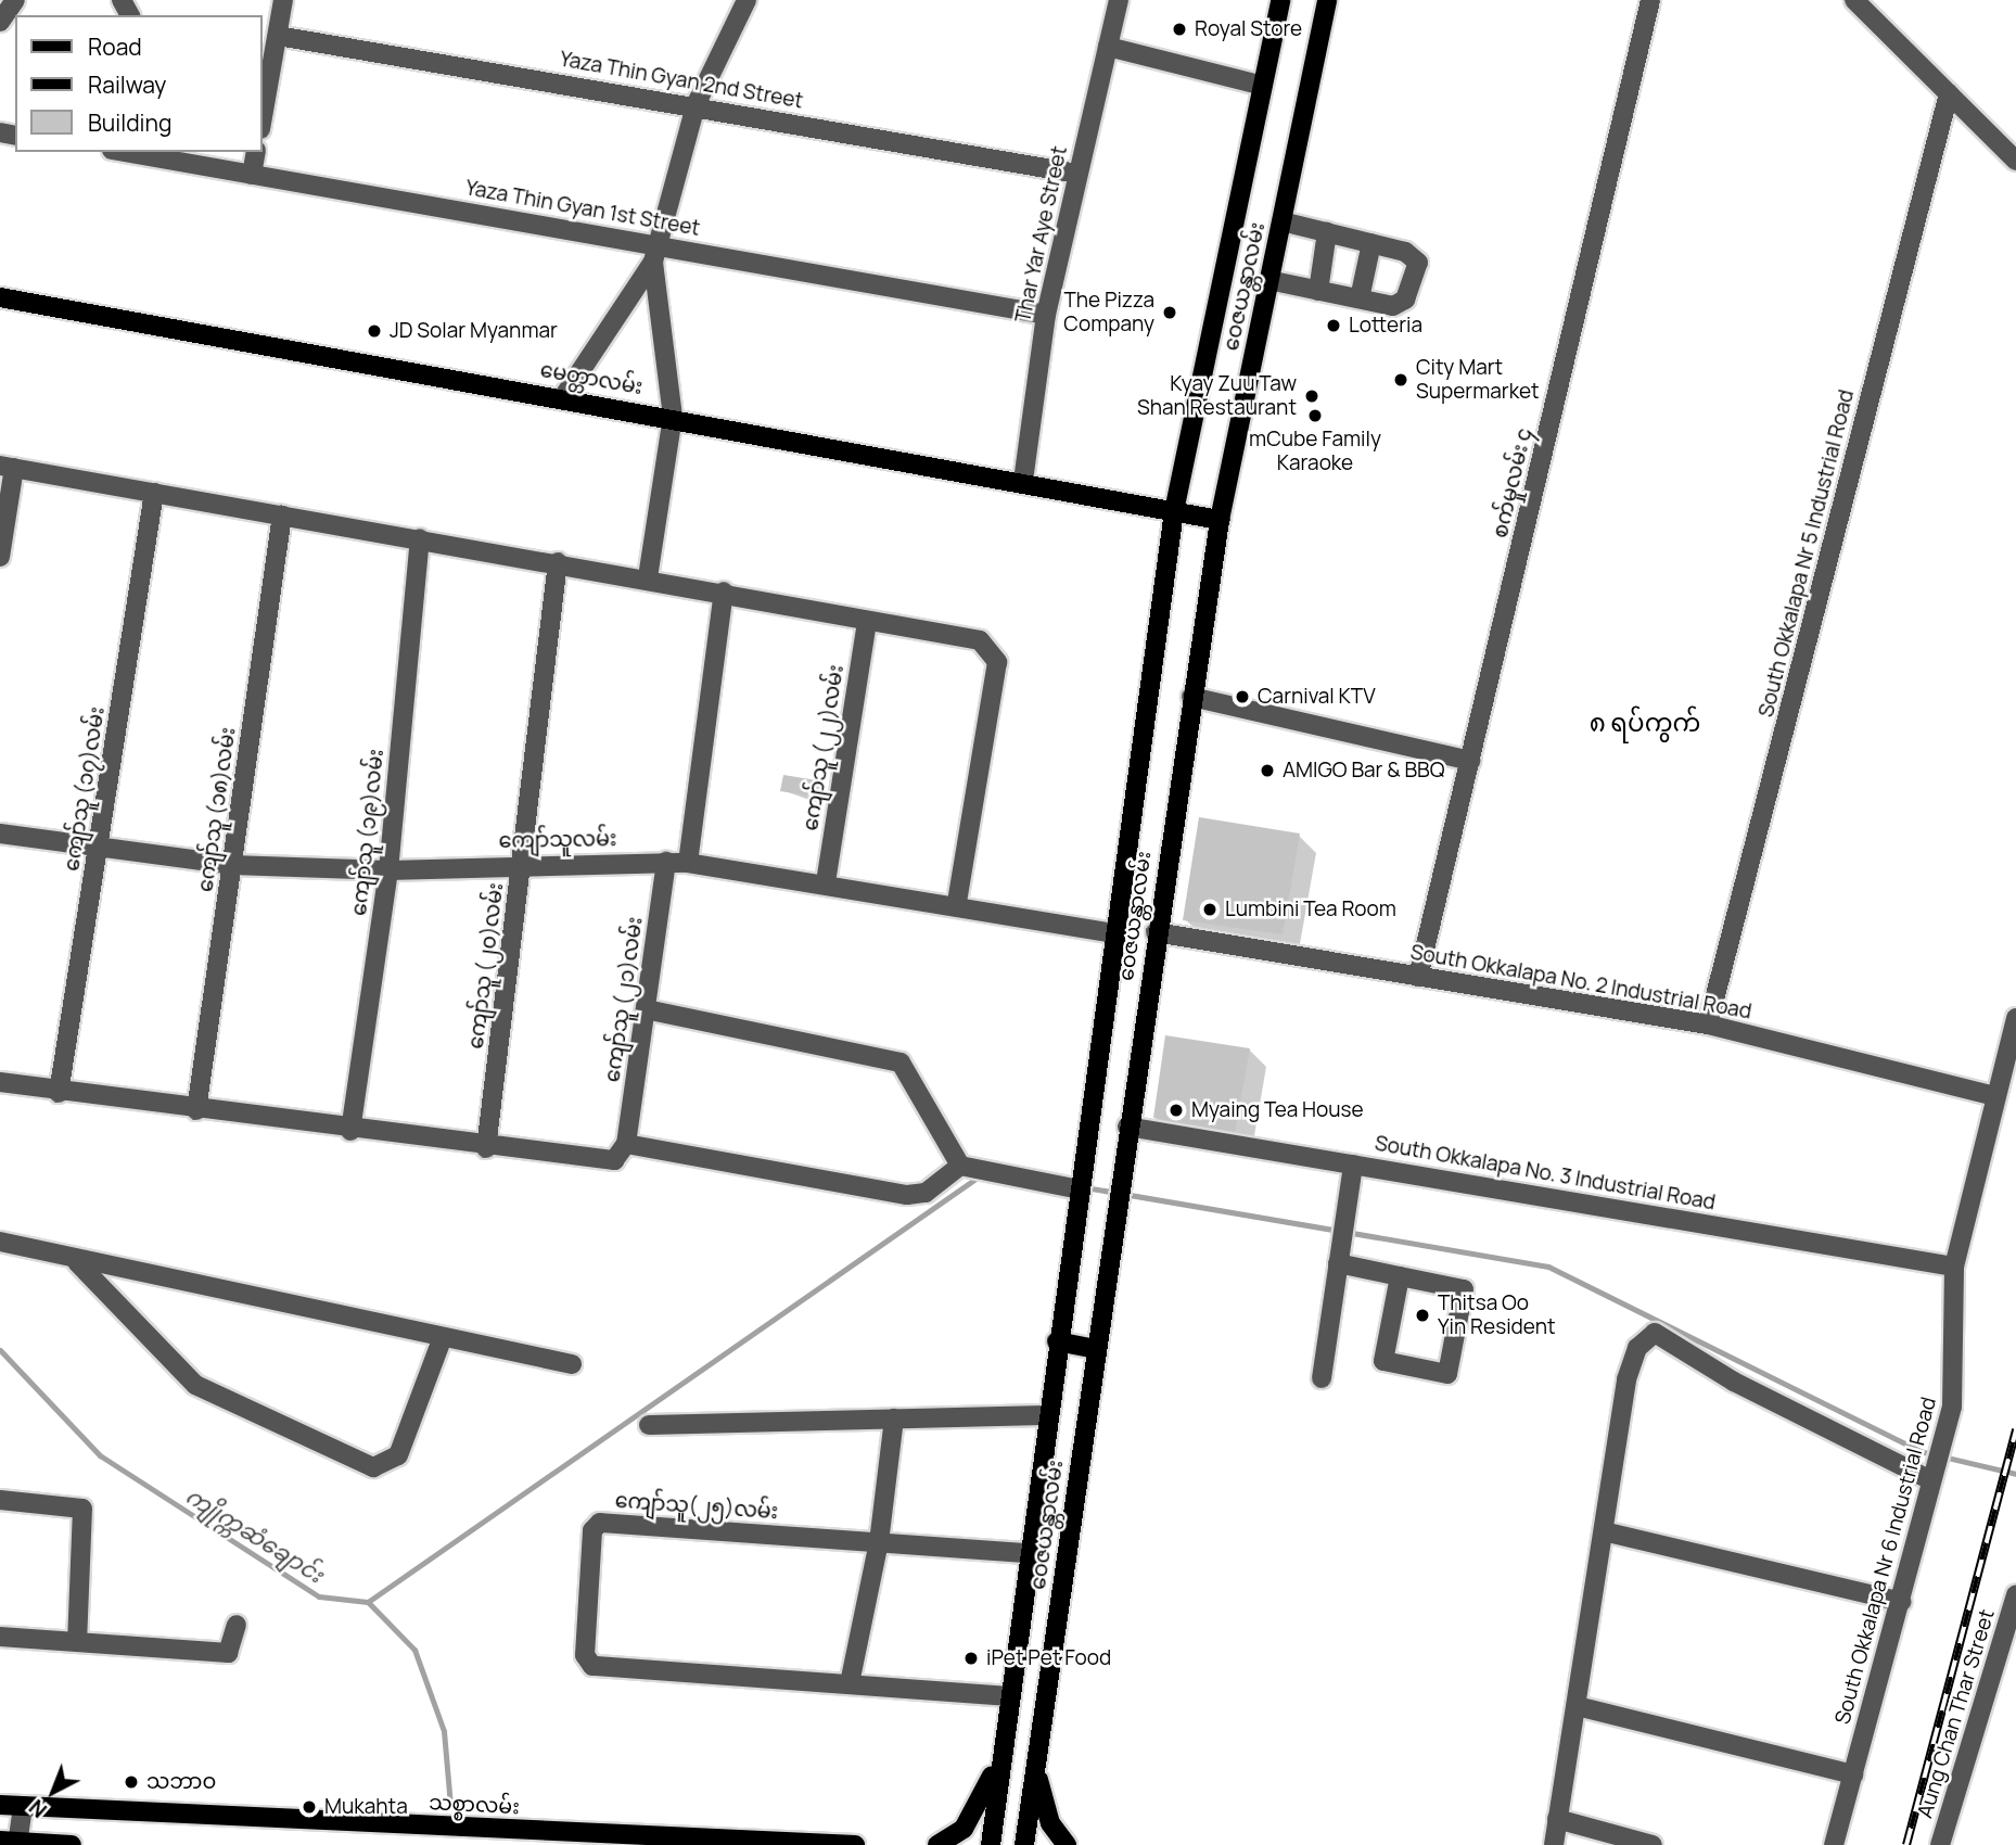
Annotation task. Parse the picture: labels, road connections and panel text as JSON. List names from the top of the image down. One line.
{"streets":{"main road":["ဝေဇယန္တာလမ်း","မေတ္တာလမ်း","သစ္စာလမ်း"],"street":["Yaza Thin Gyan 2nd Street","Yaza Thin Gyan 1st Street","Thar Yar Aye Street","စက်မှုလမ်း ၄","South Okkalapa Nr 5 Industrial Road","ကျော်သူ (၂၂)လမ်း","ကျော်သူ (၁၇)လမ်း","ကျော်သူ (၁၈)လမ်း","ကျော်သူ (၁၉)လမ်း","ကျော်သူလမ်း","ကျော်သူ (၂၀)လမ်း","South Okkalapa No. 2 Industrial Road","ကျော်သူ (၂၁)လမ်း","South Okkalapa No. 3 Industrial Road","ကျော်သူ(၂၅)လမ်း","South Okkalapa Nr 6 Industrial Road","Aung Chan Thar Street"]},"crossings":[["Yaza Thin Gyan 2nd Street","Thar Yar Aye Street"],["Yaza Thin Gyan 1st Street","Thar Yar Aye Street"],["Thar Yar Aye Street","မေတ္တာလမ်း"],["ဝေဇယန္တာလမ်း","မေတ္တာလမ်း"],["ဝေဇယန္တာလမ်း","ကျော်သူလမ်း"],["ဝေဇယန္တာလမ်း","South Okkalapa No. 2 Industrial Road"],["ဝေဇယန္တာလမ်း","South Okkalapa No. 3 Industrial Road"],["ဝေဇယန္တာလမ်း","ကျော်သူ(၂၅)လမ်း"],["စက်မှုလမ်း ၄","South Okkalapa No. 2 Industrial Road"],["South Okkalapa Nr 5 Industrial Road","South Okkalapa No. 2 Industrial Road"],["ကျော်သူ (၂၂)လမ်း","ကျော်သူလမ်း"],["ကျော်သူ (၁၇)လမ်း","ကျော်သူလမ်း"],["ကျော်သူ (၁၈)လမ်း","ကျော်သူလမ်း"],["ကျော်သူ (၁၉)လမ်း","ကျော်သူလမ်း"],["ကျော်သူလမ်း","ကျော်သူ (၂၀)လမ်း"],["ကျော်သူလမ်း","ကျော်သူ (၂၁)လမ်း"],["South Okkalapa No. 2 Industrial Road","South Okkalapa Nr 6 Industrial Road"],["South Okkalapa No. 3 Industrial Road","South Okkalapa Nr 6 Industrial Road"]],"districts":["၈ ရပ်ကွက်"],"water":["ကျိုက္ကဆံချောင်း"],"places":["Royal Store","The Pizza Company","Lotteria","JD Solar Myanmar","City Mart Supermarket","Kyay Zuu Taw Shan Restaurant","mCube Family Karaoke","Carnival KTV","AMIGO Bar & BBQ","Lumbini Tea Room","Myaing Tea House","Thitsa Oo Yin Resident","iPet Pet Food","သဘာဝ","Mukahta"],"legend":["Road","Railway","Building"],"north":"bottom left"}
